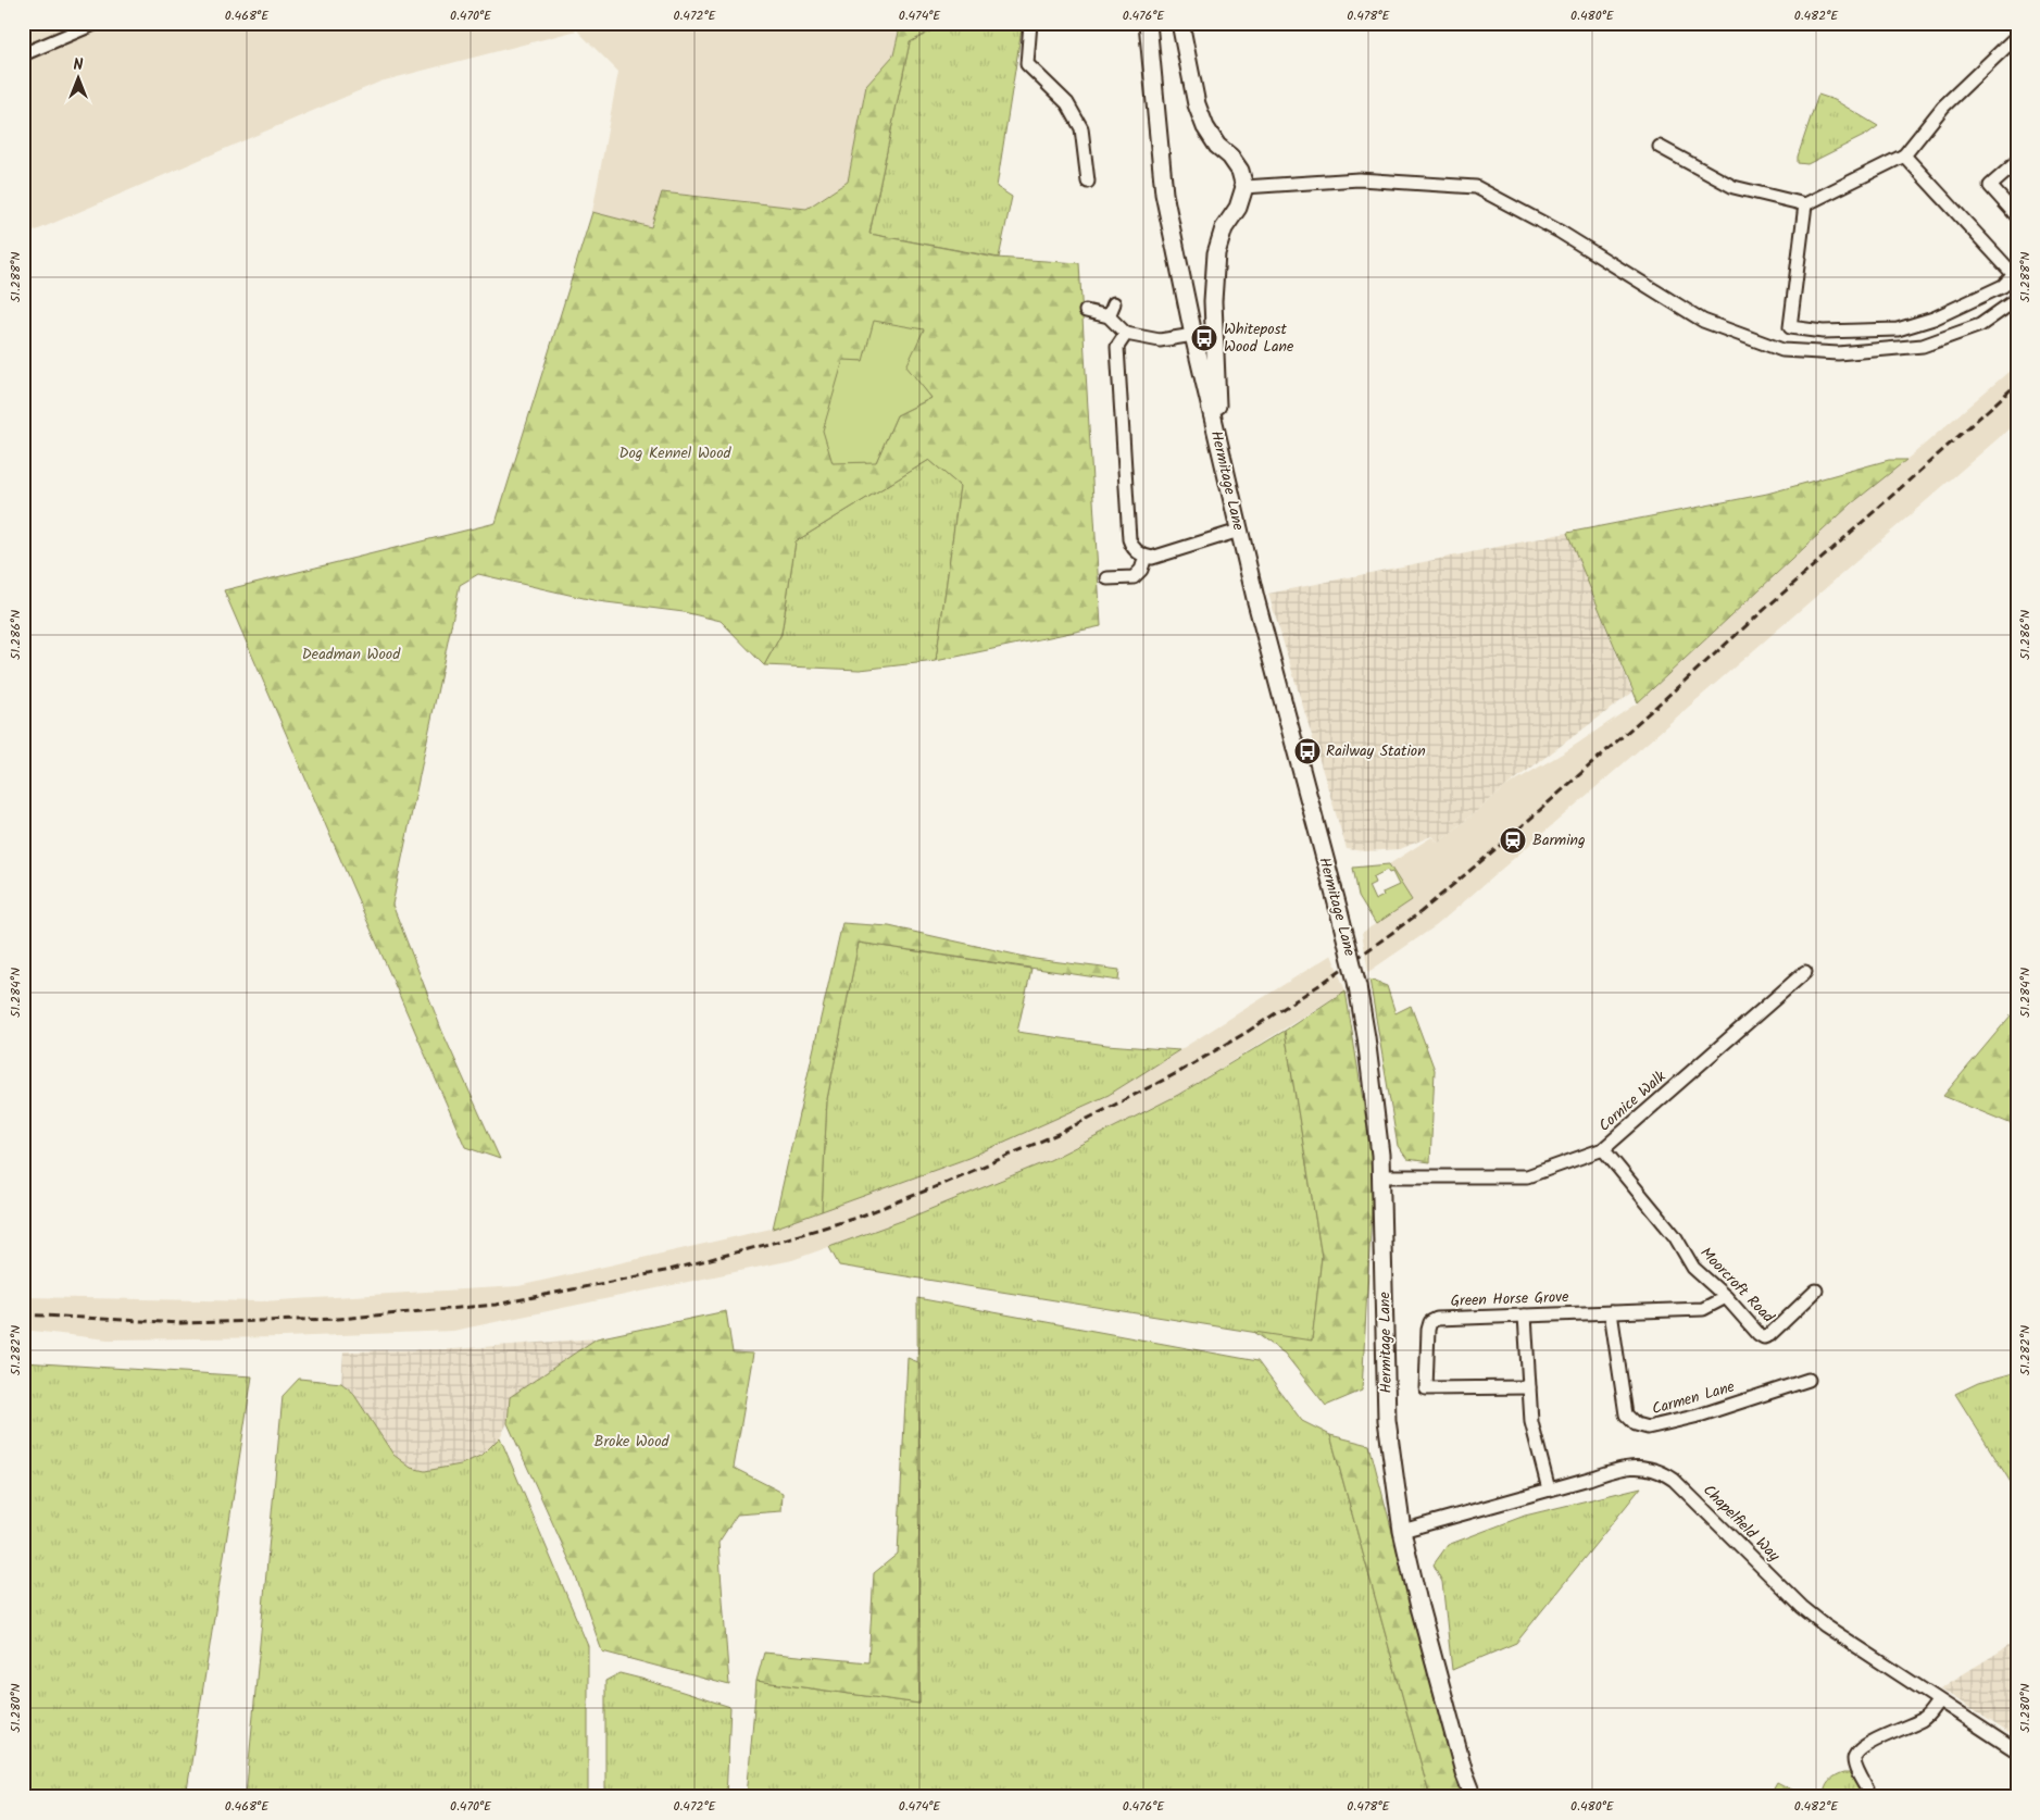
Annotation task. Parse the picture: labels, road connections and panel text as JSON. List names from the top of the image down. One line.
{"streets":{"main road":["Hermitage Lane"],"street":["Cornice Walk","Moorcroft Road","Green Horse Grove","Carmen Lane","Chapelfield Way"]},"crossings":[["Hermitage Lane","Cornice Walk"],["Hermitage Lane","Chapelfield Way"],["Cornice Walk","Moorcroft Road"],["Moorcroft Road","Green Horse Grove"],["Green Horse Grove","Carmen Lane"]],"parks":["Dog Kennel Wood","Deadman Wood","Broke Wood"],"places":{"bus stop":["Whitepost Wood Lane","Railway Station"],"station":["Barming"]},"north":"top","coordinates":["0.468°E","0.470°E","0.472°E","0.474°E","0.476°E","0.478°E","0.480°E","0.482°E","51.288°N","51.286°N","51.284°N","51.282°N","51.280°N"]}
